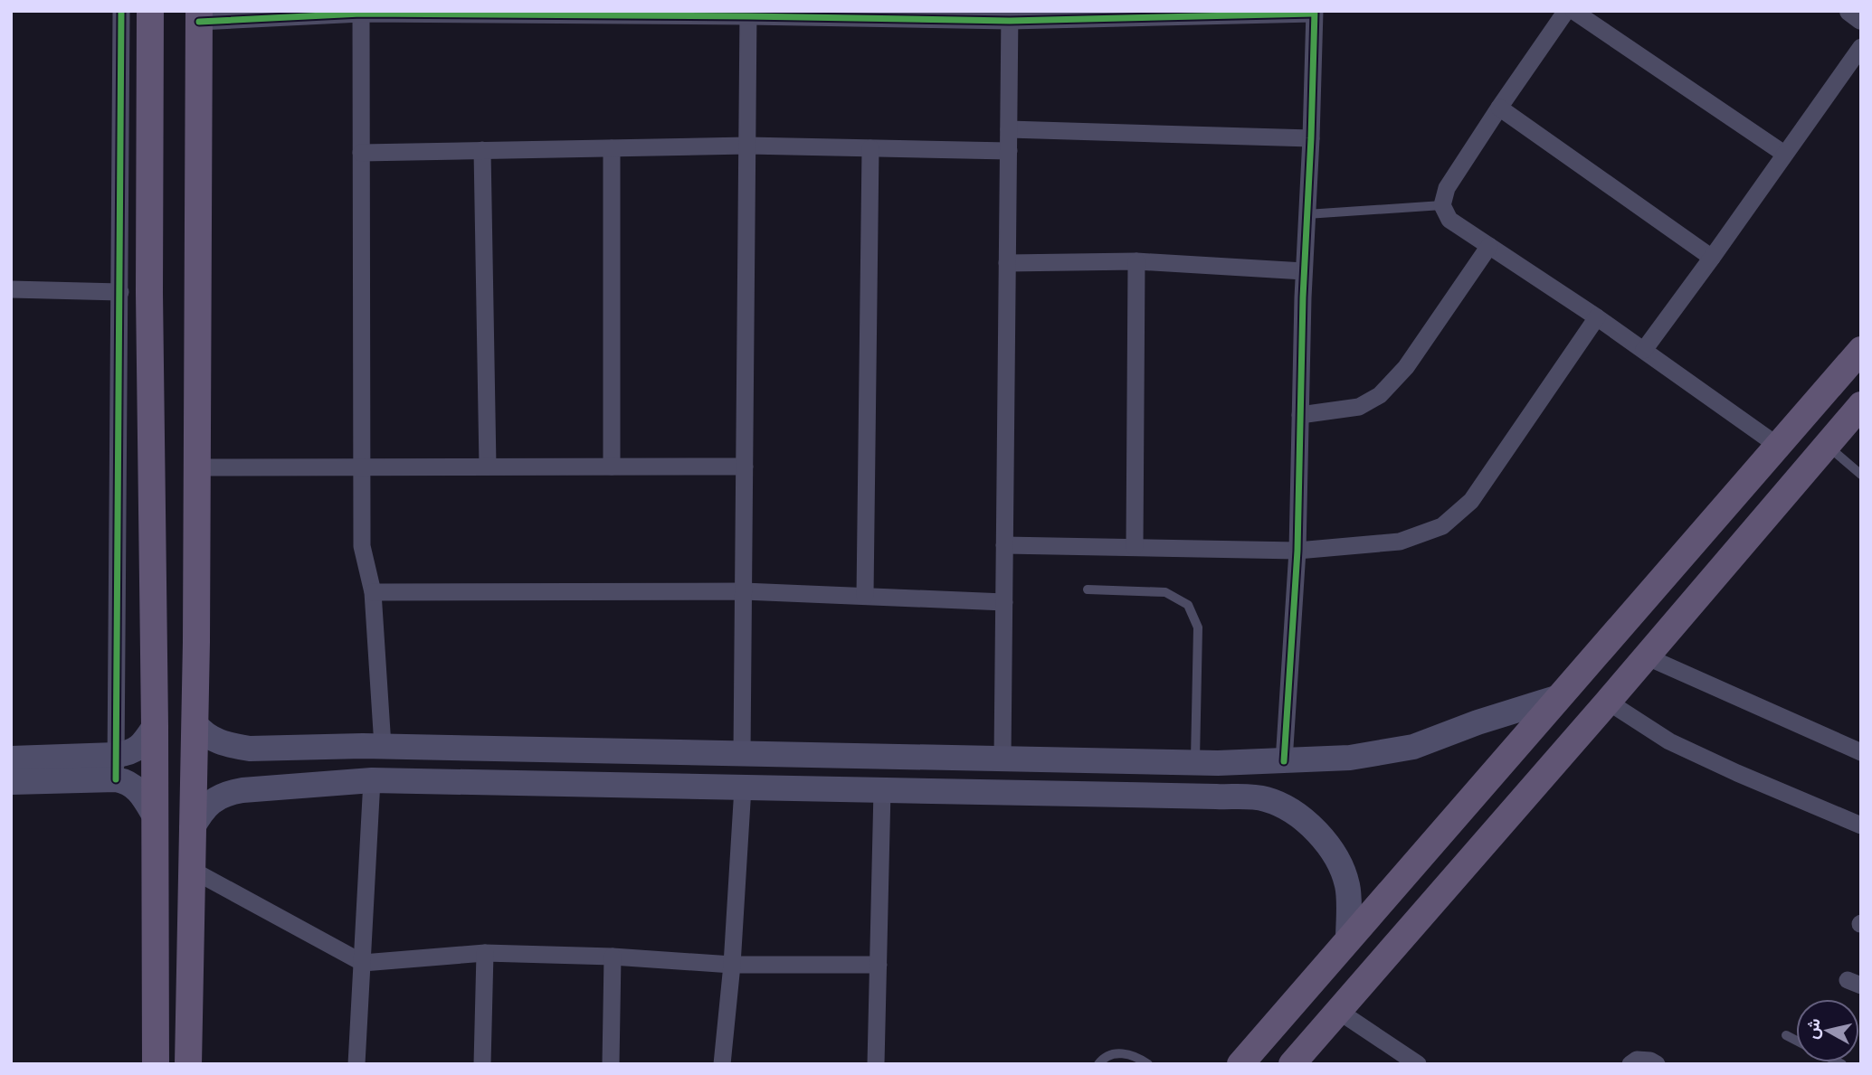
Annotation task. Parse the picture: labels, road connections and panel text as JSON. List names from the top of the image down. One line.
{"north":"left"}
